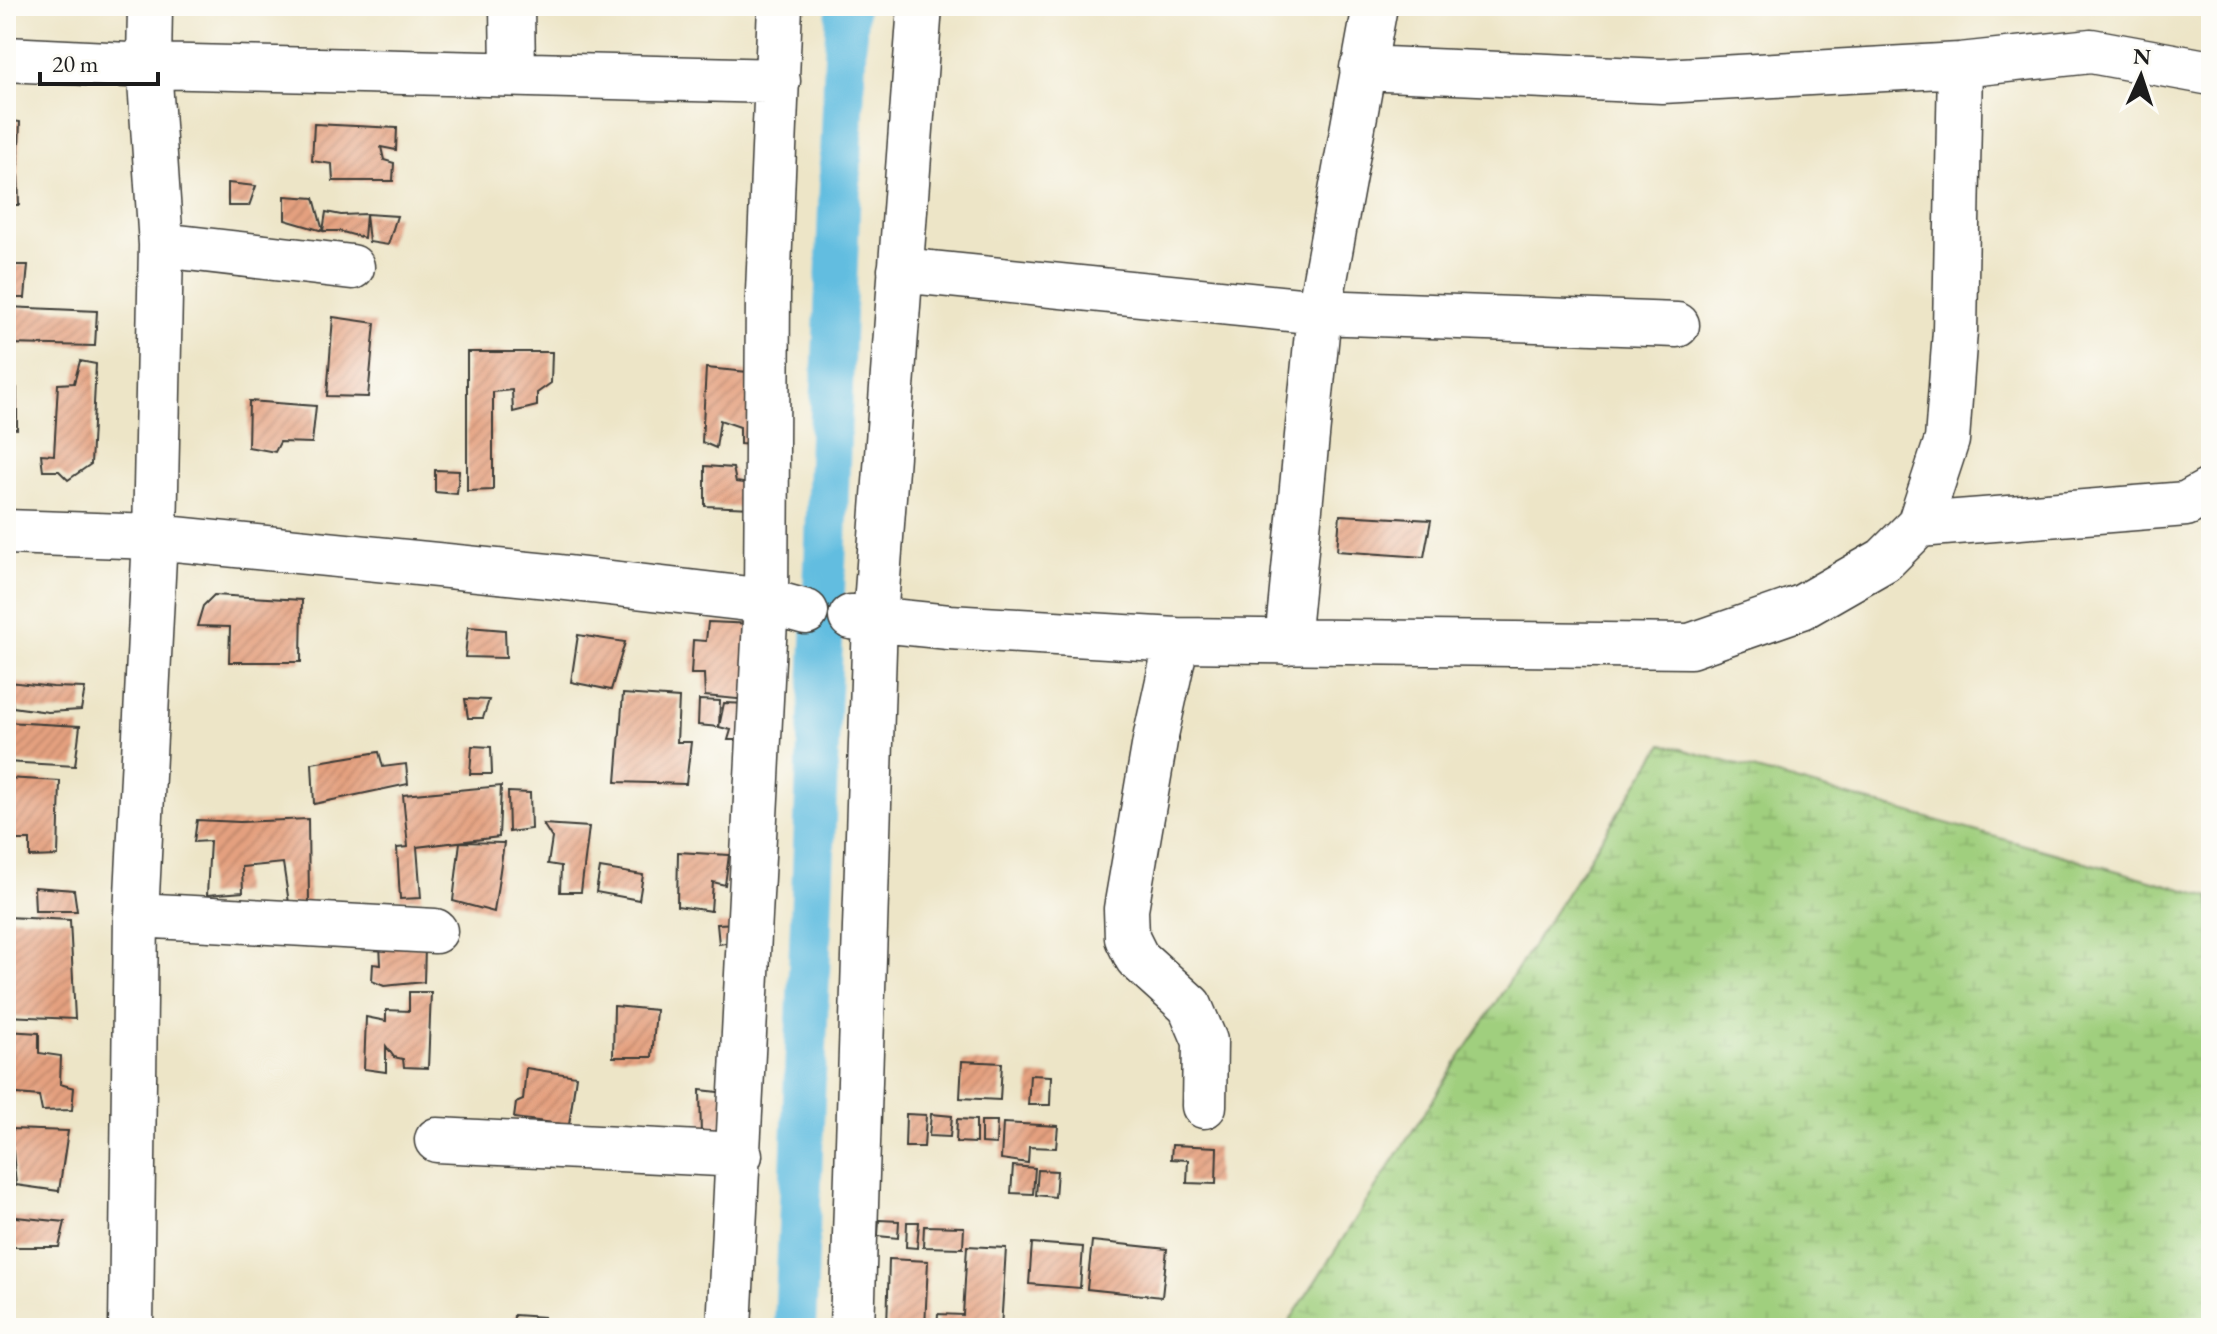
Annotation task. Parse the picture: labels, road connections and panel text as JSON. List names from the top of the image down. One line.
{"scale_bar":"20 m","north":"top"}
